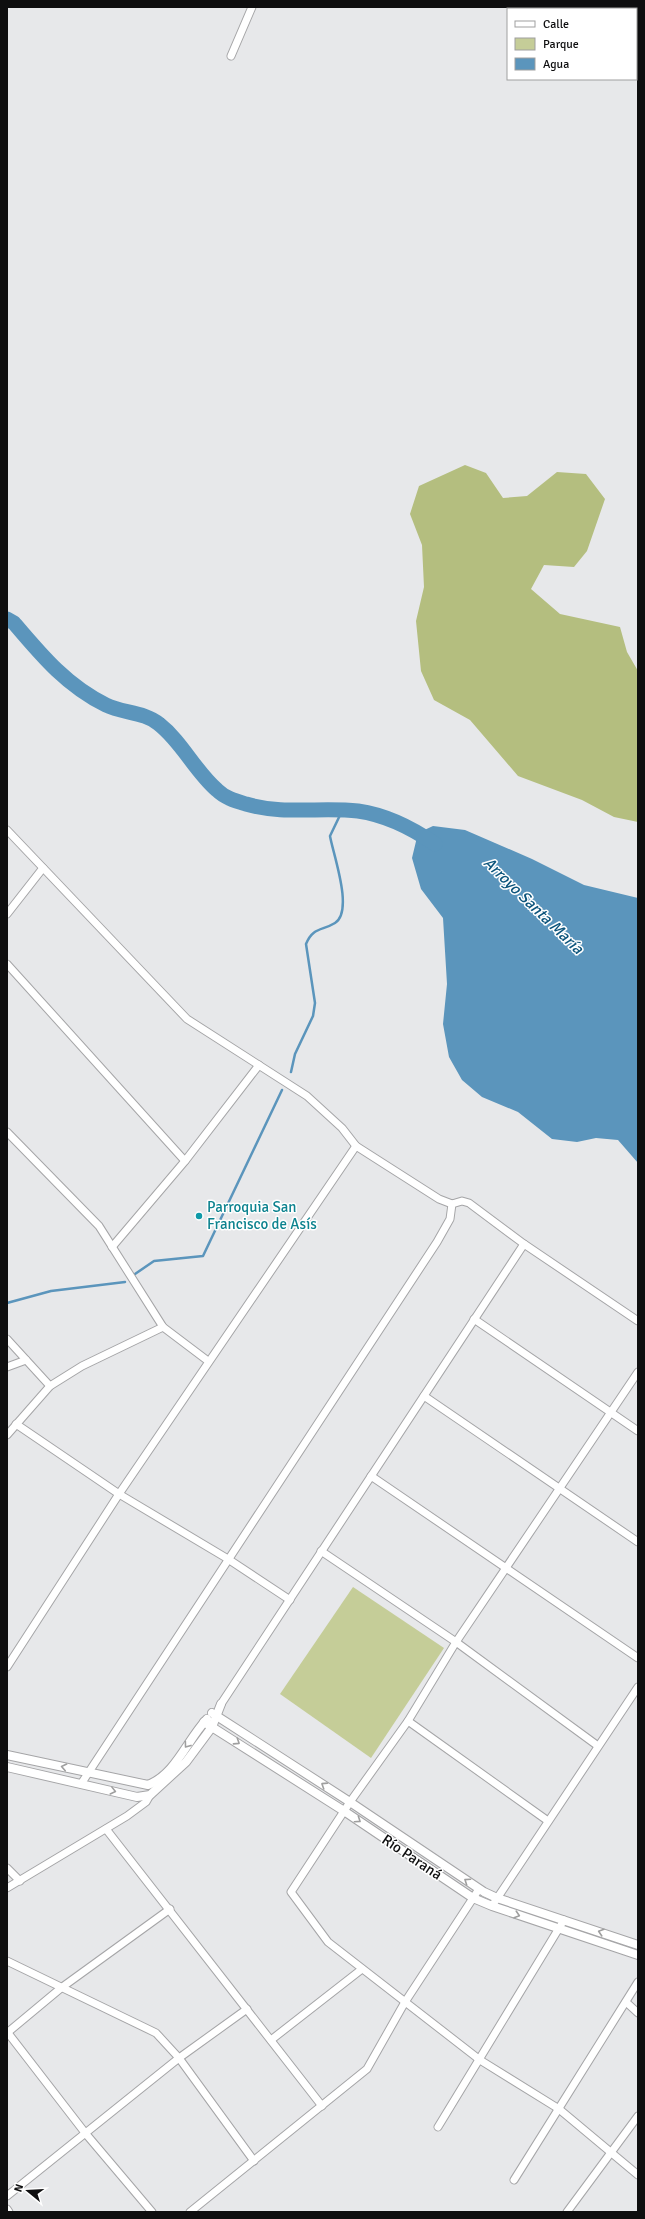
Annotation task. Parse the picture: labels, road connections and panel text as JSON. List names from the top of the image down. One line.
{"streets":{"street":["Río Paraná"]},"water":["Arroyo Santa María"],"places":["Parroquia San Francisco de Asís"],"legend":["Calle","Parque","Agua"],"north":"left"}
